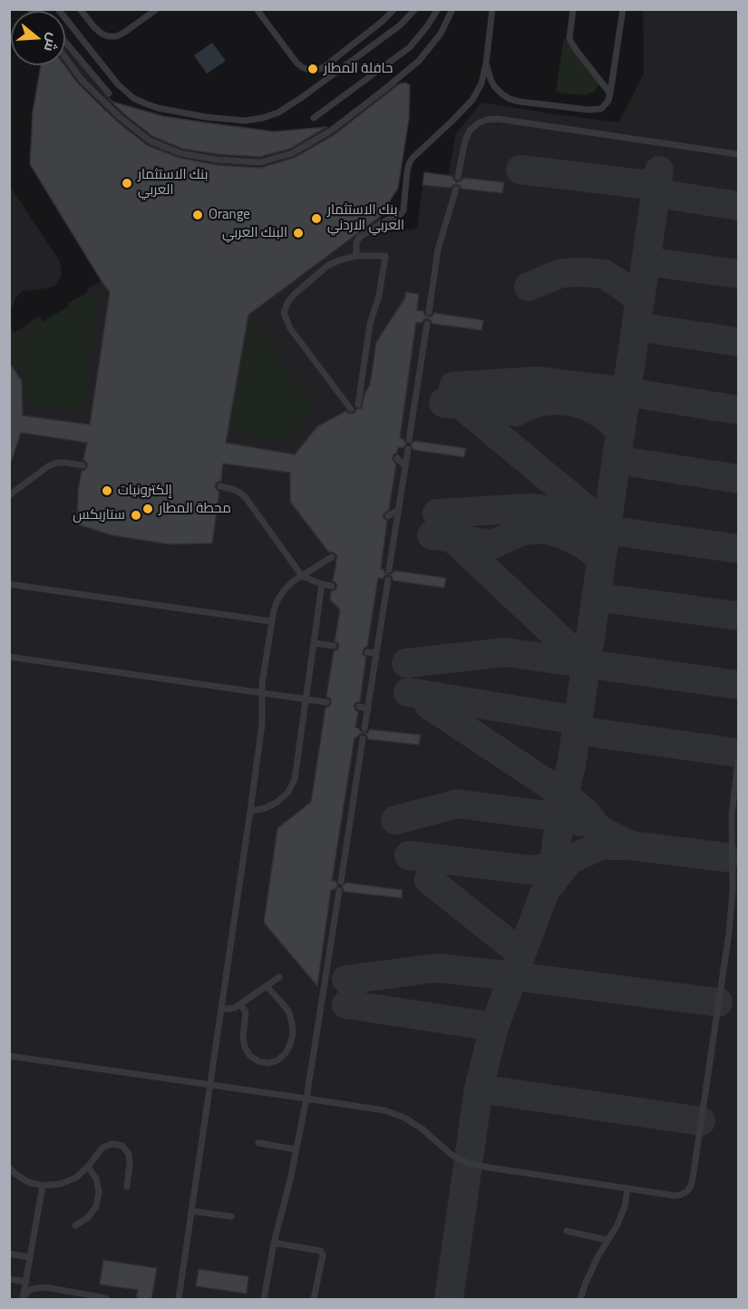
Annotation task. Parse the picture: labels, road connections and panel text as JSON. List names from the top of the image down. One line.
{"places":["حافلة المطار","بنك الاستثمار العربي","Orange","بنك الاستثمار العربي الاردني","البنك العربي","إلكترونيات","محطة المطار","ستاربكس"],"north":"right"}
